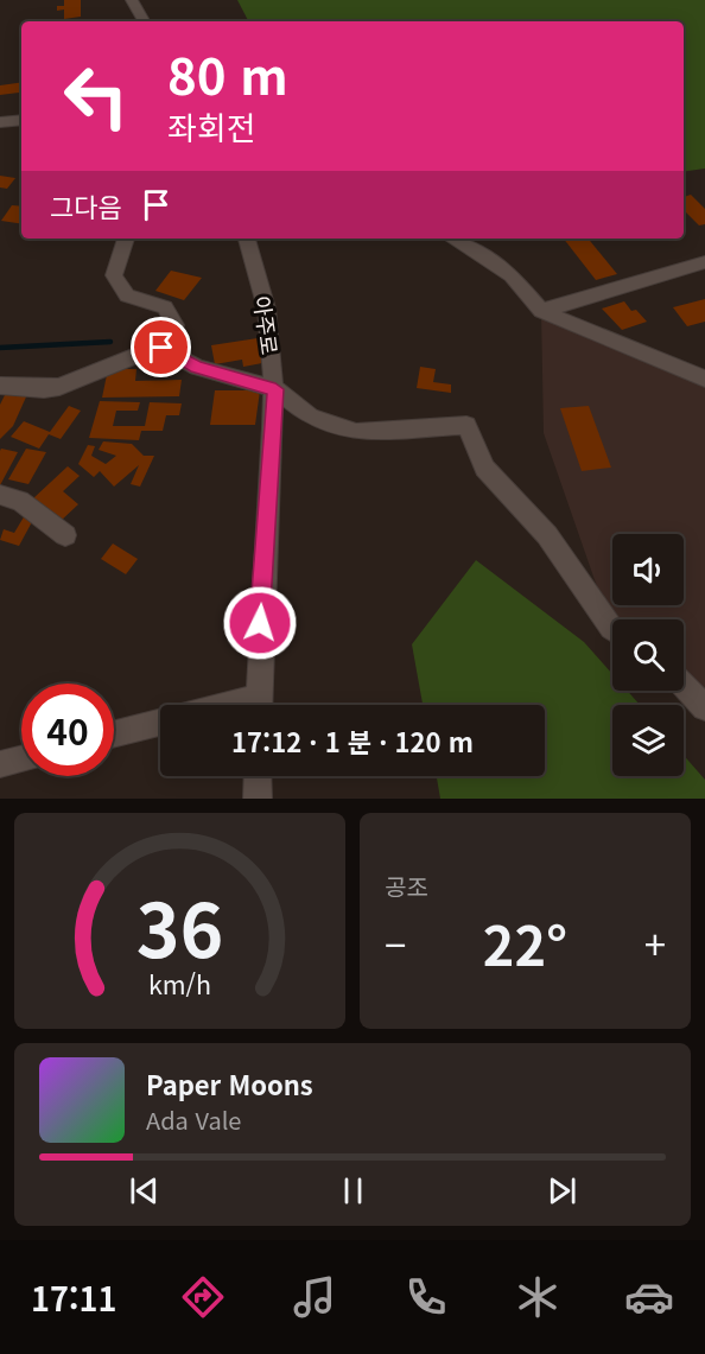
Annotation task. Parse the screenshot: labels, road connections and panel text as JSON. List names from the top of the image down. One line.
{"streets":{"street":["아주로"]},"page":{"turn":["80 m","좌회전"],"then":"그다음","limit":"40","trip":"17:12 · 1 분 · 120 m","tile":"공조","heat":["−","22°","+"],"song":["Paper Moons","Ada Vale"],"tabs":"17:11","gauge":["36","km/h"]}}
